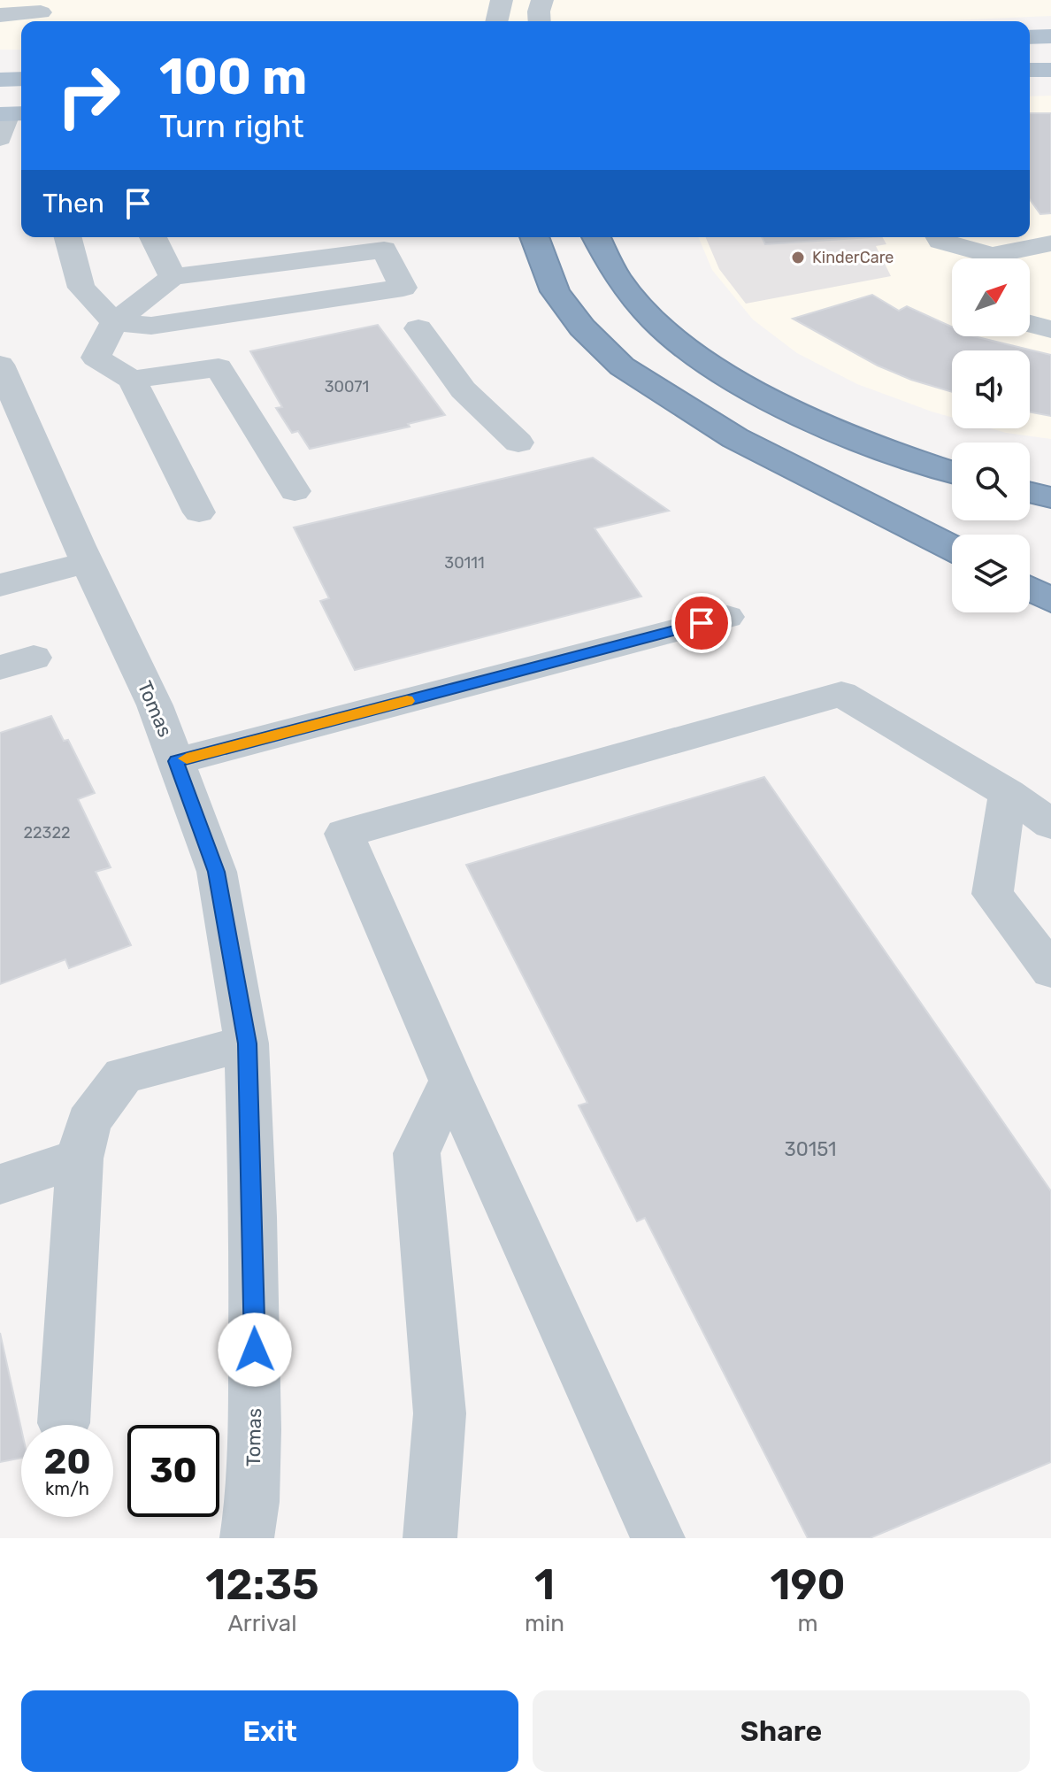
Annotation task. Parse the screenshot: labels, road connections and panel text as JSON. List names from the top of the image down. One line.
{"streets":{"street":["Tomas"]},"places":["KinderCare"],"house_numbers":["30071","30111","22322","30151"],"north":"top right","page":{"turn":["100 m","Turn right"],"then":"Then","speed":"20 km/h","limit":"30","eta":["12:35","Arrival","1","min","190","m"],"buttons":["Exit","Share"]}}
